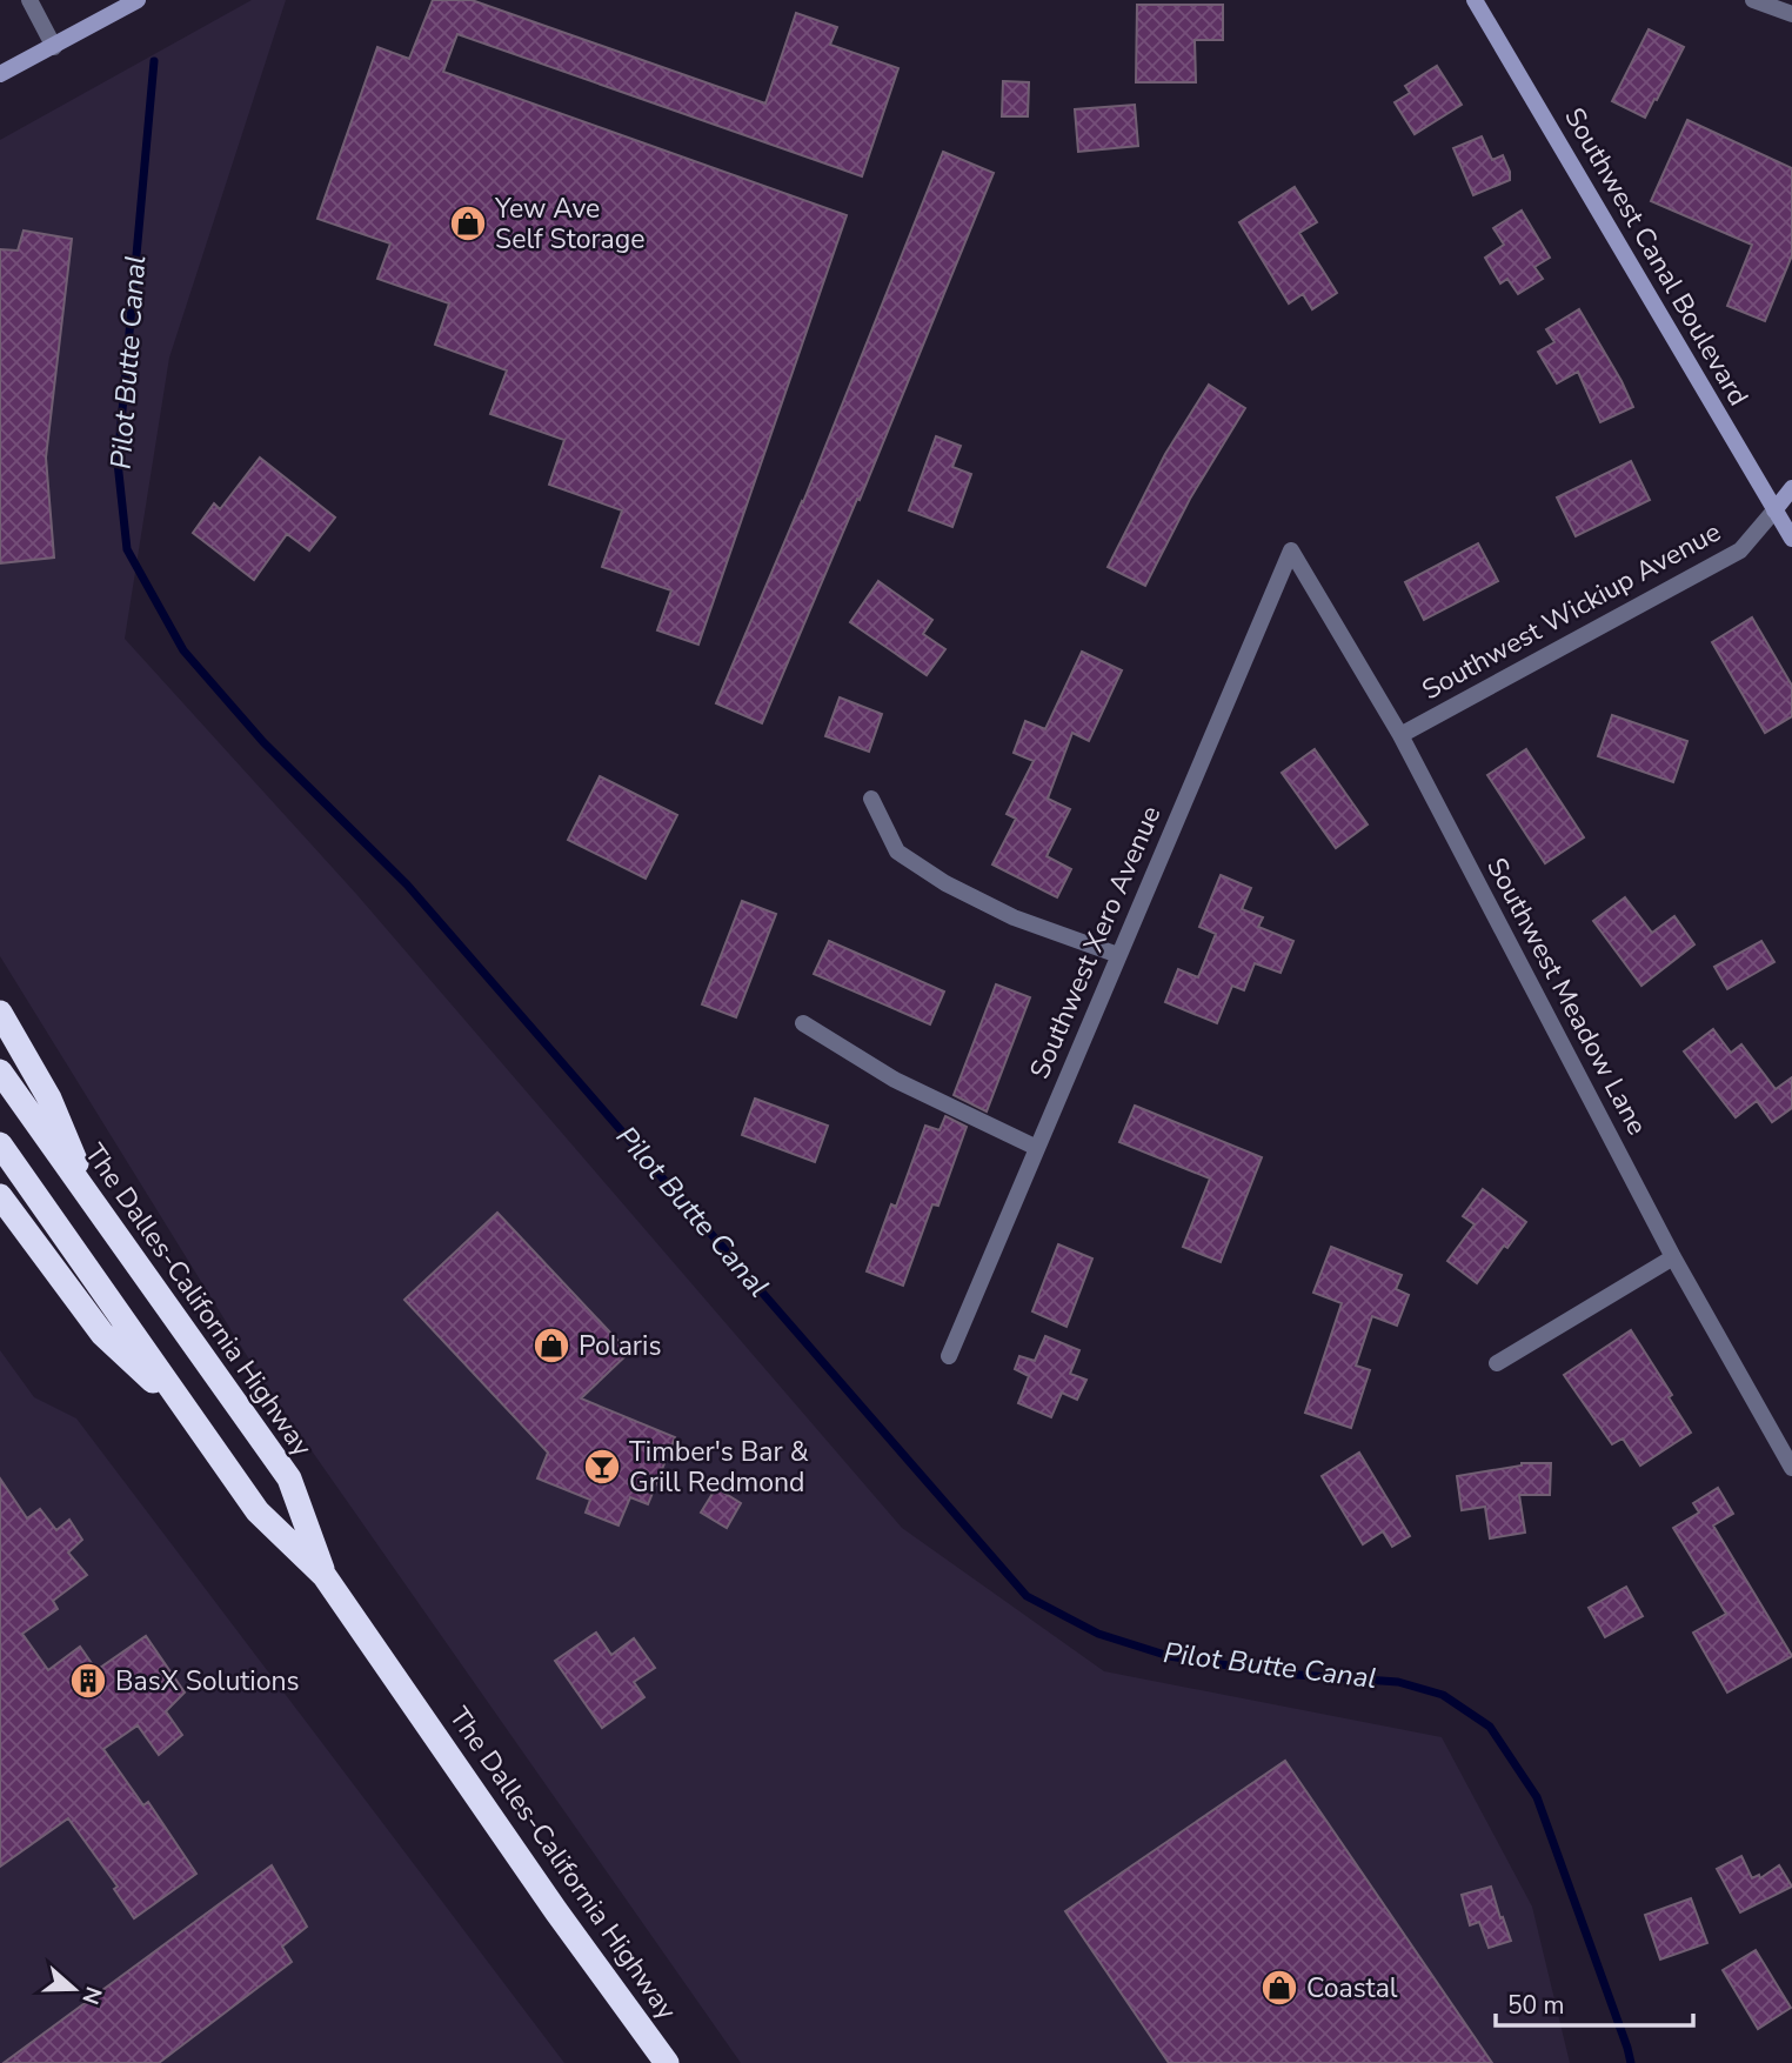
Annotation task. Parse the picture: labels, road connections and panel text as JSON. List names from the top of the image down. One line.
{"streets":{"highway":["The Dalles-California Highway"],"main road":["Southwest Canal Boulevard","Southwest Wickiup Avenue"],"street":["Southwest Xero Avenue","Southwest Meadow Lane"]},"crossings":[["Southwest Canal Boulevard","Southwest Wickiup Avenue"],["Southwest Wickiup Avenue","Southwest Meadow Lane"],["Southwest Xero Avenue","Southwest Meadow Lane"]],"water":["Pilot Butte Canal"],"places":{"shop":["Yew Ave Self Storage","Polaris","Coastal"],"bar":["Timber's Bar & Grill Redmond"],"building":["BasX Solutions"]},"scale_bar":"50 m","north":"right"}
